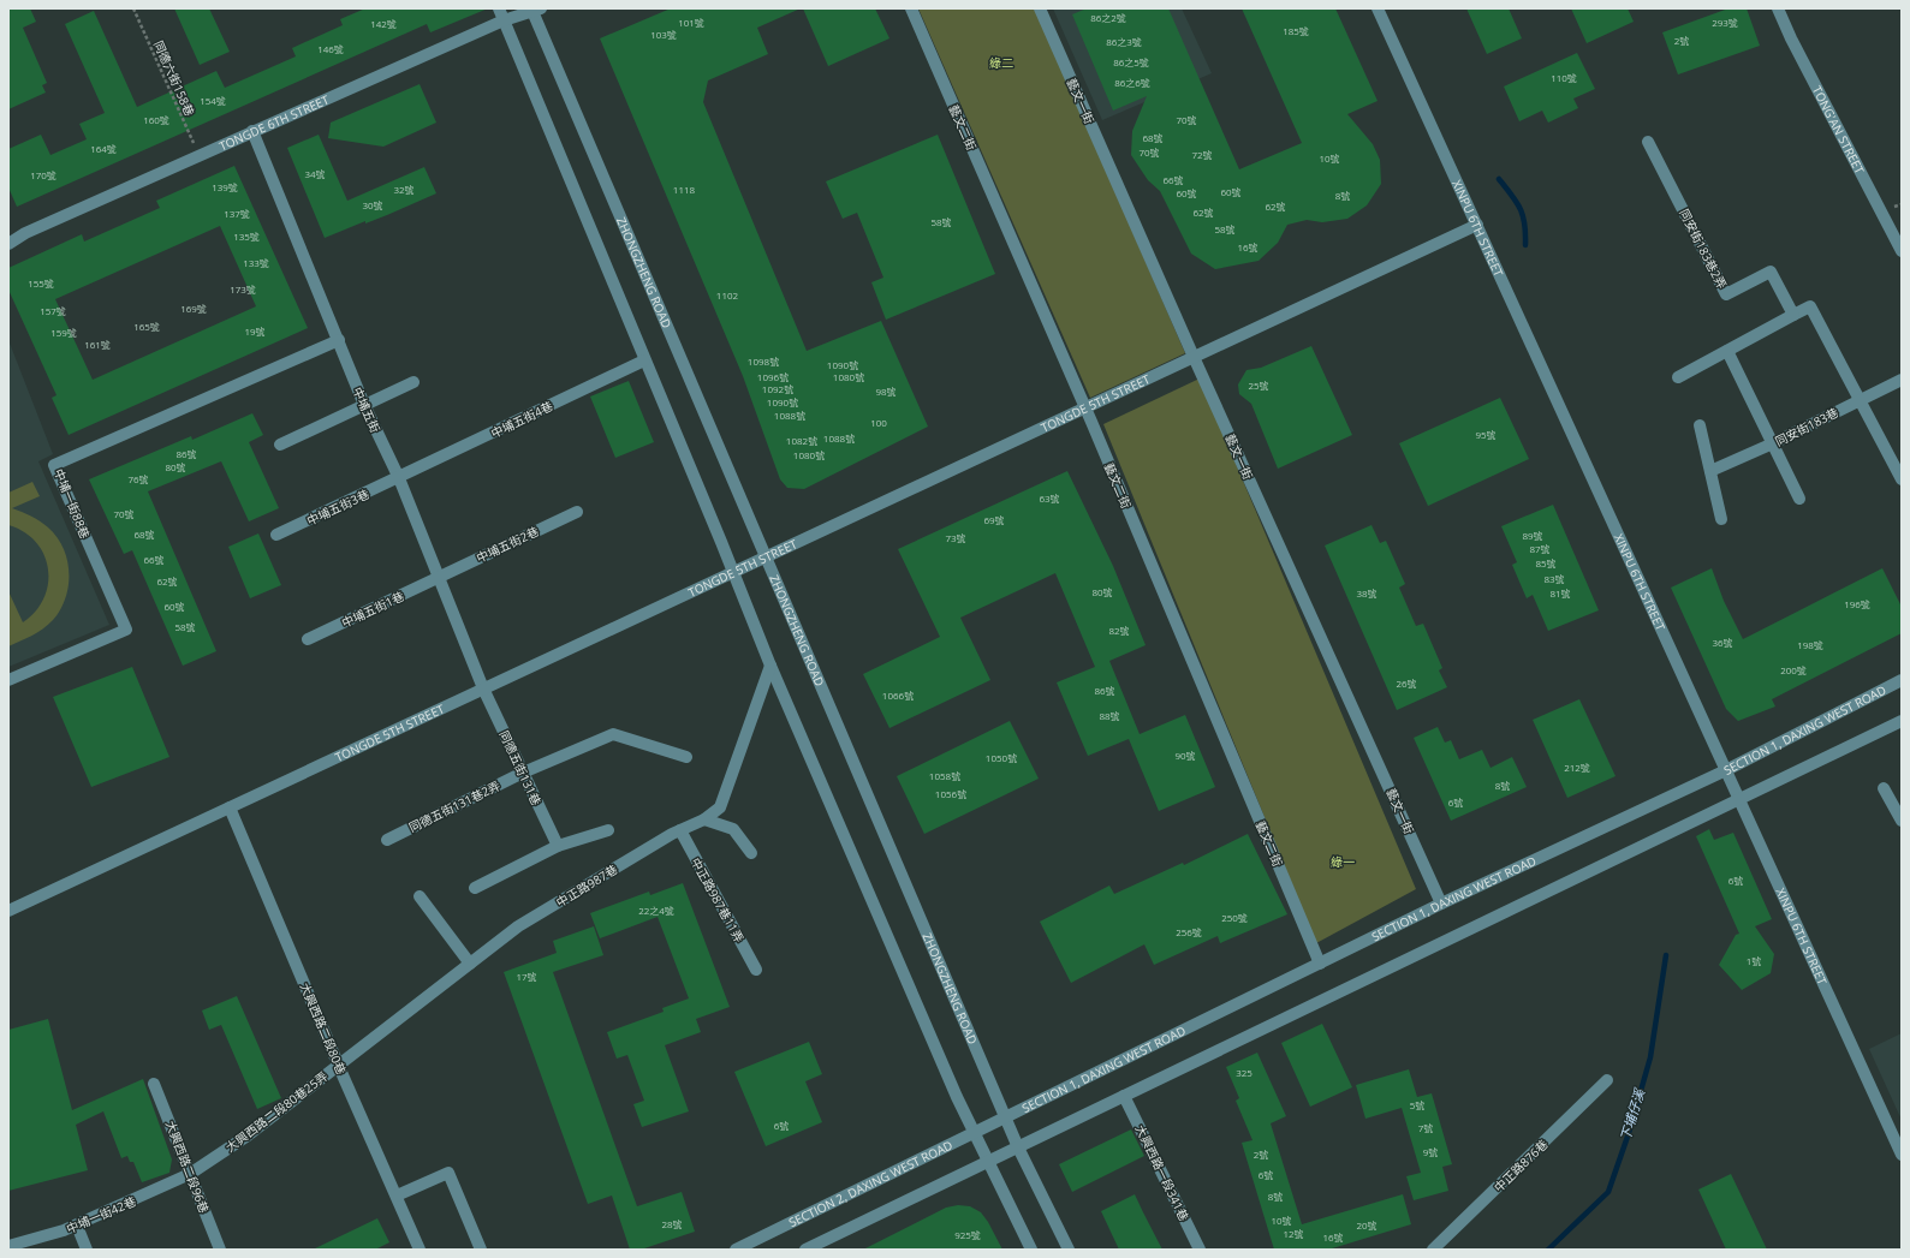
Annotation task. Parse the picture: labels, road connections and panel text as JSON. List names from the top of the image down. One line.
{"streets":{"street":["藝文一街","TONGDE 6TH STREET","藝文二街","TONG'AN STREET","XINPU 6TH STREET","同安街183巷2弄","ZHONGZHENG ROAD","TONGDE 5TH STREET","中埔五街","中埔五街4巷","同安街183巷","中埔一街88巷","中埔五街3巷","中埔五街2巷","中埔五街1巷","SECTION 1, DAXING WEST ROAD","同德五街131巷","同德五街131巷2弄","中正路987巷","中正路987巷11弄","大興西路二段80巷","大興西路二段80巷25弄","中正路876巷","大興西路二段96巷","大興西路一段341巷","SECTION 2, DAXING WEST ROAD","中埔一街42巷"],"path":["同德六街158巷"]},"crossings":[["同德六街158巷","TONGDE 6TH STREET"],["藝文一街","TONGDE 5TH STREET"],["藝文一街","SECTION 1, DAXING WEST ROAD"],["TONGDE 6TH STREET","ZHONGZHENG ROAD"],["TONGDE 6TH STREET","中埔五街"],["藝文二街","TONGDE 5TH STREET"],["藝文二街","SECTION 1, DAXING WEST ROAD"],["XINPU 6TH STREET","TONGDE 5TH STREET"],["XINPU 6TH STREET","SECTION 1, DAXING WEST ROAD"],["ZHONGZHENG ROAD","TONGDE 5TH STREET"],["ZHONGZHENG ROAD","SECTION 1, DAXING WEST ROAD"],["ZHONGZHENG ROAD","SECTION 2, DAXING WEST ROAD"],["TONGDE 5TH STREET","中埔五街"],["TONGDE 5TH STREET","同德五街131巷"],["TONGDE 5TH STREET","大興西路二段80巷"],["中埔五街","中埔五街4巷"],["中埔五街","中埔一街88巷"],["中埔五街","中埔五街3巷"],["中埔五街","中埔五街2巷"],["中埔五街","中埔五街1巷"],["中埔五街","同德五街131巷"],["中埔五街4巷","中埔五街3巷"],["中埔五街2巷","中埔五街1巷"],["SECTION 1, DAXING WEST ROAD","SECTION 2, DAXING WEST ROAD"],["同德五街131巷","同德五街131巷2弄"],["中正路987巷","中正路987巷11弄"],["中正路987巷","大興西路二段80巷"],["中正路987巷","大興西路二段80巷25弄"],["大興西路二段80巷","大興西路二段80巷25弄"],["大興西路二段80巷25弄","大興西路二段96巷"],["大興西路二段80巷25弄","中埔一街42巷"],["大興西路二段96巷","中埔一街42巷"]],"water":["下埔仔溪"],"parks":["綠二","綠一"],"house_numbers":["86之2號","101號","293號","142號","185號","103號","2號","86之3號","146號","86之5號","110號","86之6號","154號","160號","70號","68號","164號","70號","72號","10號","34號","170號","66號","139號","32號","1118","60號","60號","8號","30號","62號","62號","137號","58號","58號","135號","16號","133號","155號","173號","1102","169號","157號","165號","19號","159號","161號","1098號","1090號","1096號","1080號","25號","1092號","98號","1090號","1088號","100","95號","1088號","1082號","86號","1080號","80號","76號","63號","70號","69號","68號","89號","73號","87號","66號","85號","83號","62號","80號","38號","81號","196號","60號","58號","82號","36號","198號","200號","26號","86號","1066號","88號","90號","1050號","212號","1058號","8號","1056號","6號","6號","22之4號","250號","256號","1號","17號","325","5號","6號","7號","9號","2號","6號","8號","10號","28號","20號","12號","925號","16號"]}
